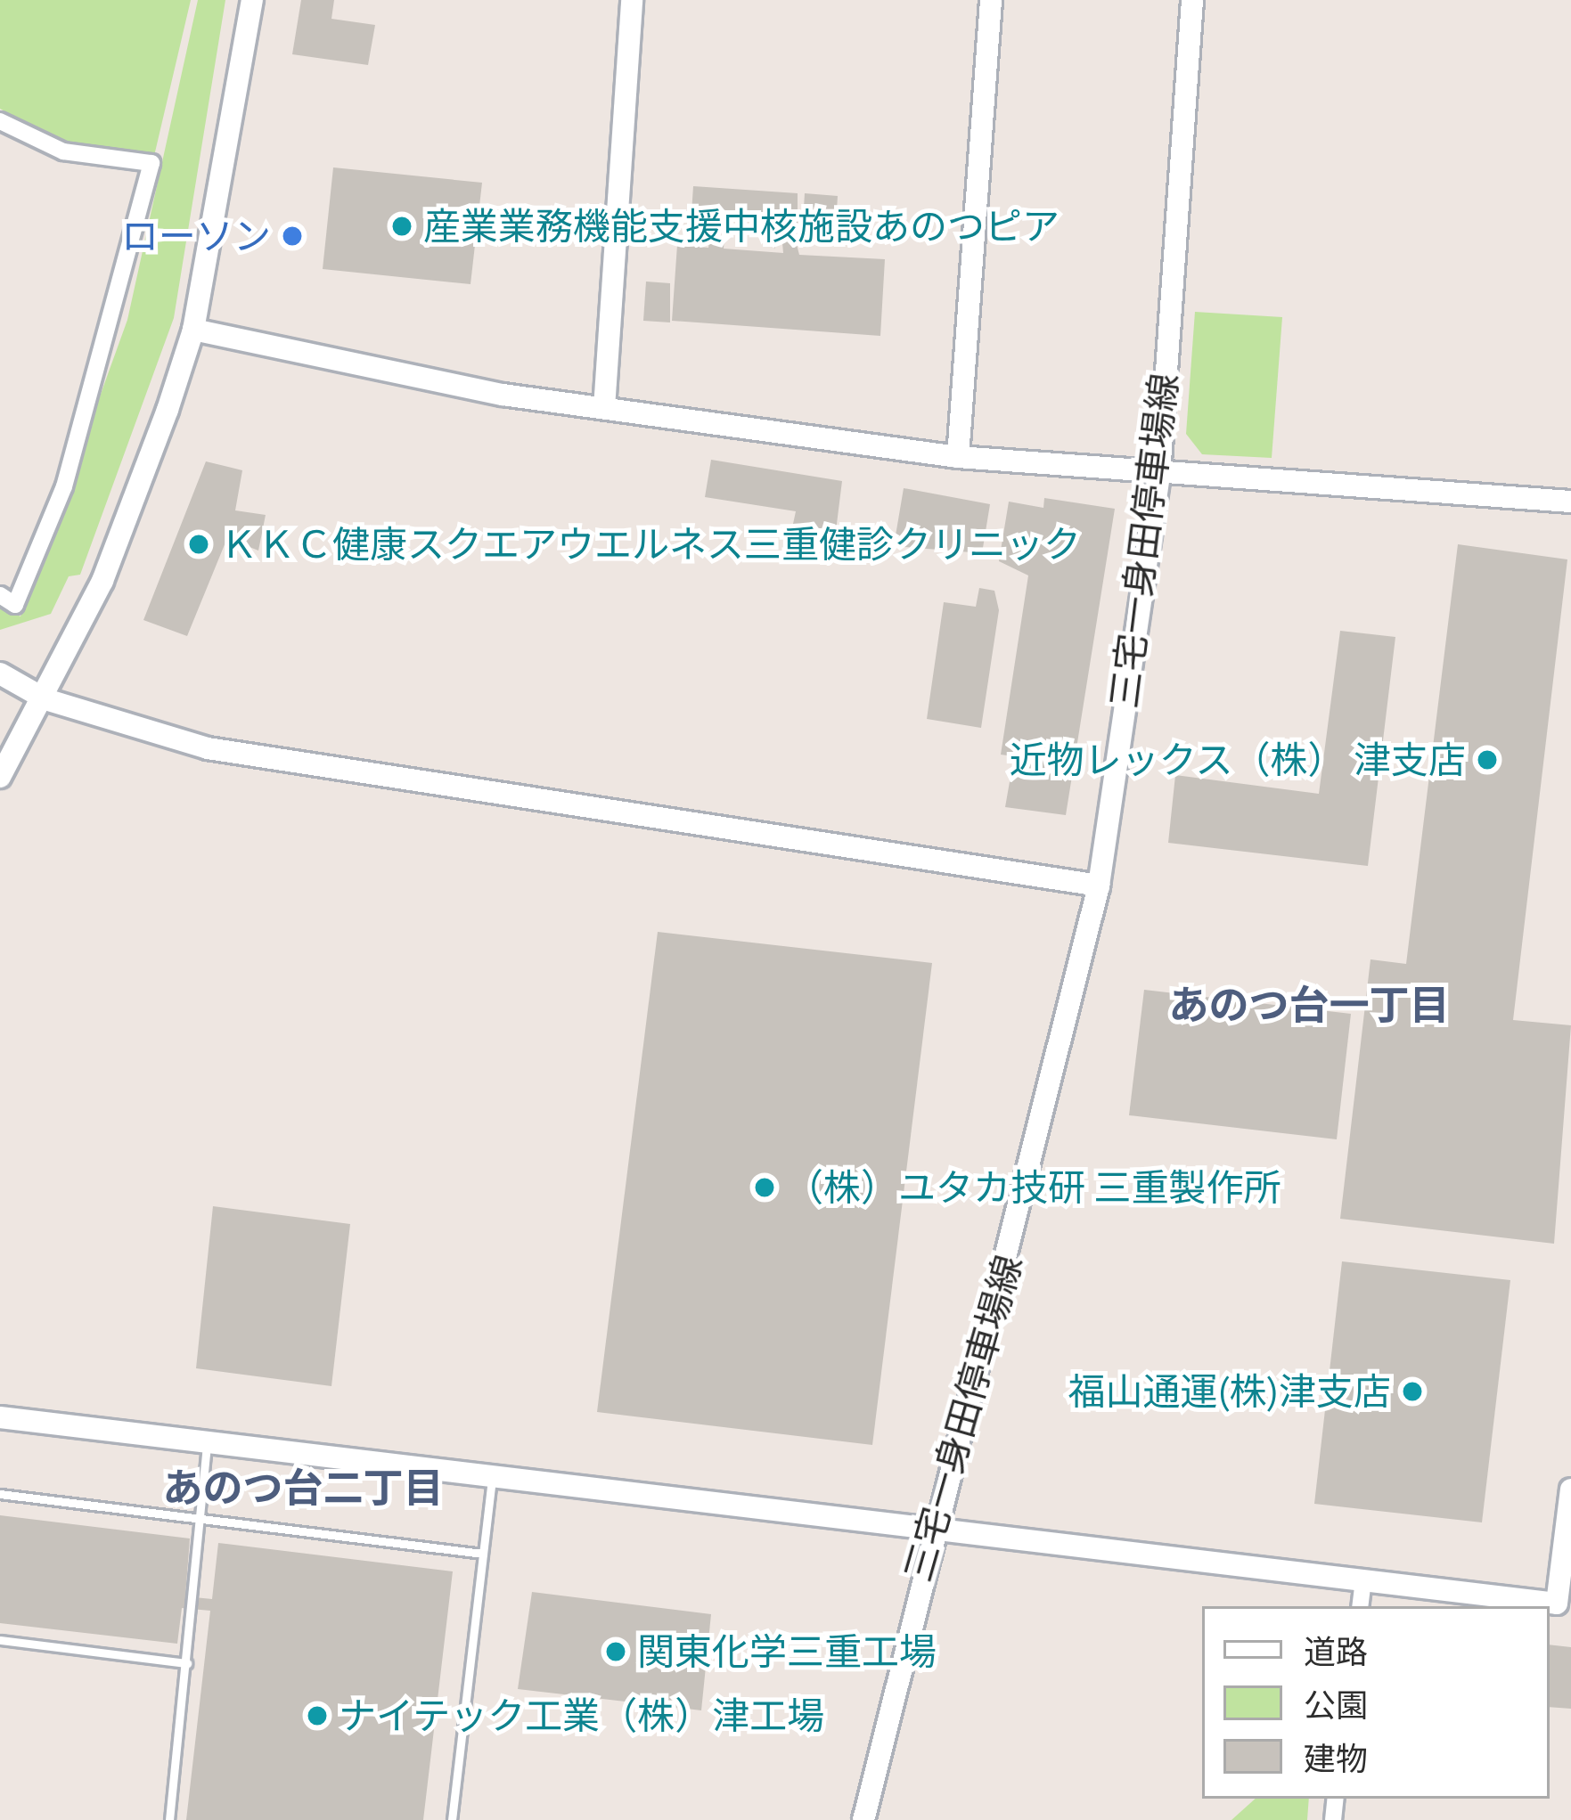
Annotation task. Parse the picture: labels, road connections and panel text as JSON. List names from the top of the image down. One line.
{"streets":{"street":["三宅一身田停車場線"]},"districts":["あのつ台一丁目","あのつ台二丁目"],"places":["産業業務機能支援中核施設あのつピア","ローソン","ＫＫＣ健康スクエアウエルネス三重健診クリニック","近物レックス（株） 津支店","（株）ユタカ技研 三重製作所","福山通運(株)津支店","関東化学三重工場","ナイテック工業（株）津工場"],"legend":["道路","公園","建物"]}
